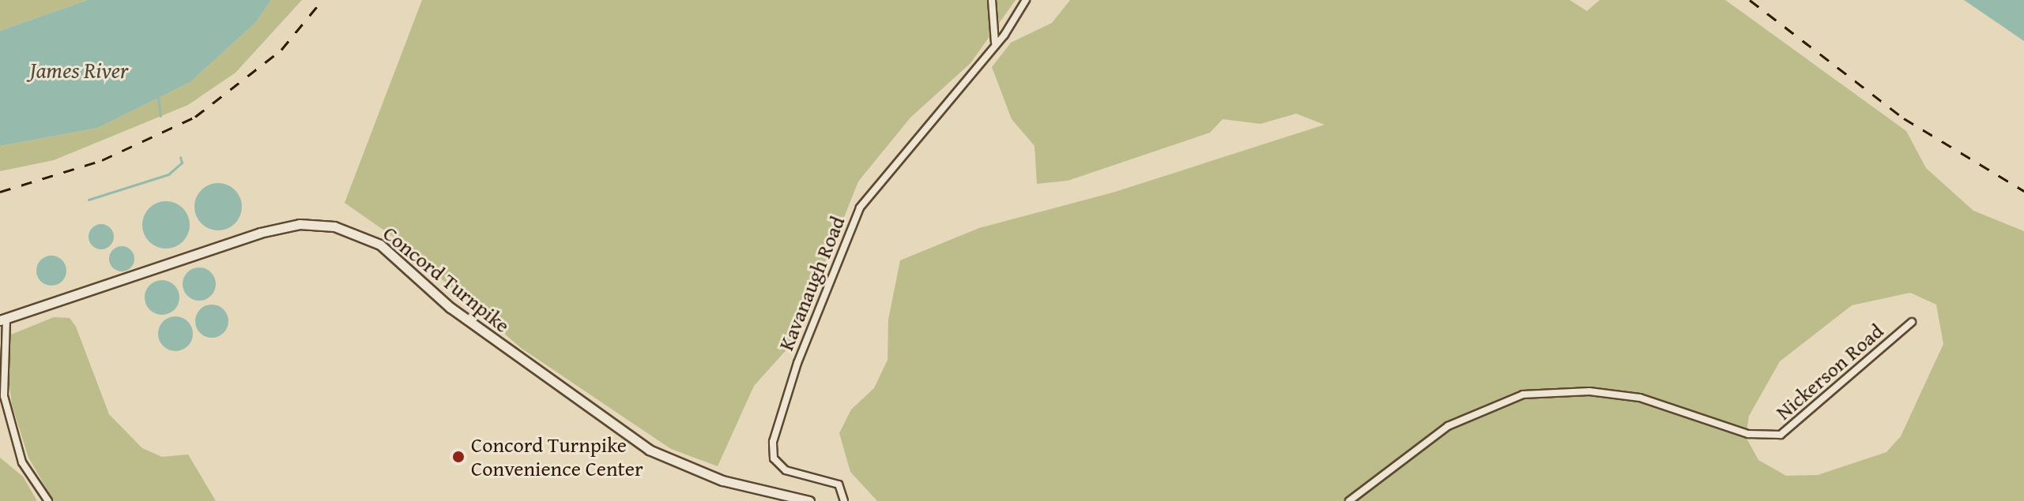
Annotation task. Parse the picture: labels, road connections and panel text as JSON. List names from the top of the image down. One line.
{"streets":{"street":["Concord Turnpike","Kavanaugh Road","Nickerson Road"]},"water":["James River"],"places":["Concord Turnpike Convenience Center"]}
